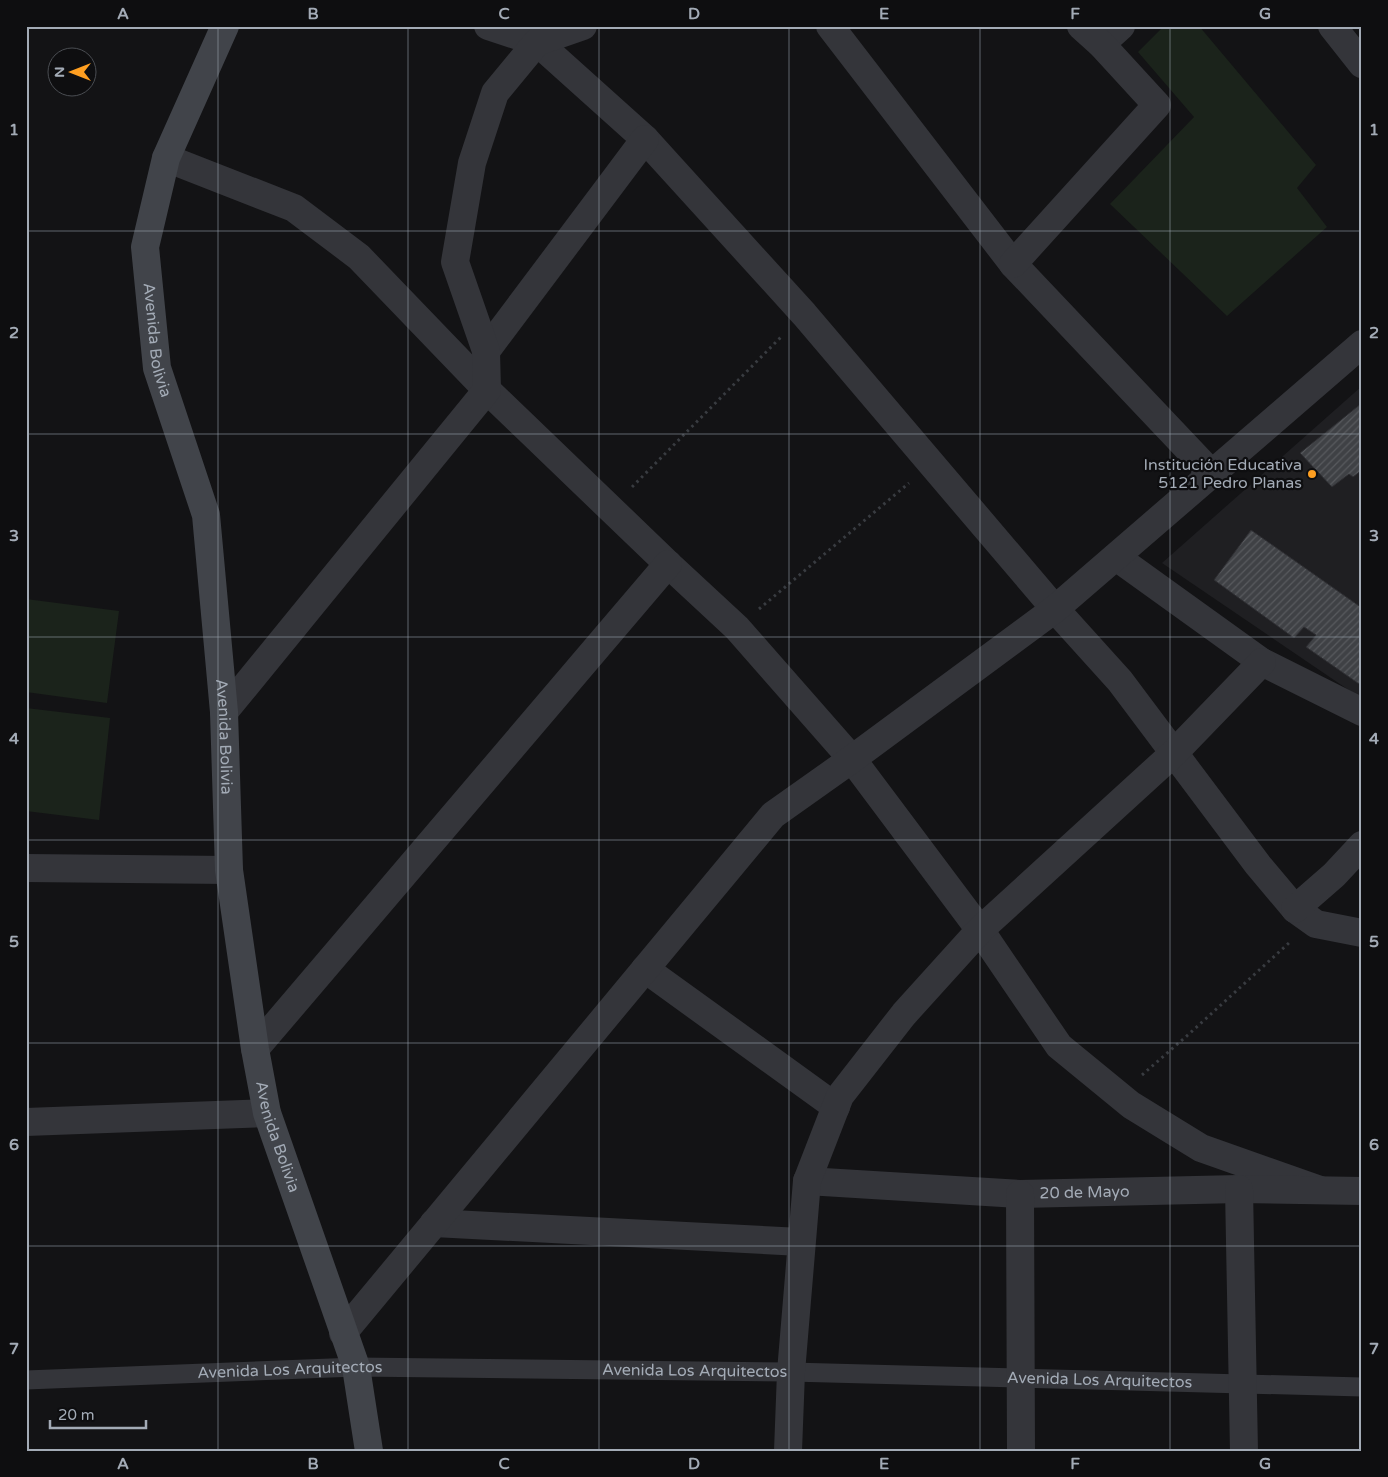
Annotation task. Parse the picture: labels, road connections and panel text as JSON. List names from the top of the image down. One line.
{"streets":{"main road":["Avenida Bolivia"],"street":["20 de Mayo"],"lane":["Avenida Los Arquitectos"]},"crossings":[["Avenida Bolivia","Avenida Los Arquitectos"]],"places":["Institución Educativa 5121 Pedro Planas"],"scale_bar":"20 m","north":"left","grid":{"columns":["A","B","C","D","E","F","G"],"rows":["1","2","3","4","5","6","7"]}}
